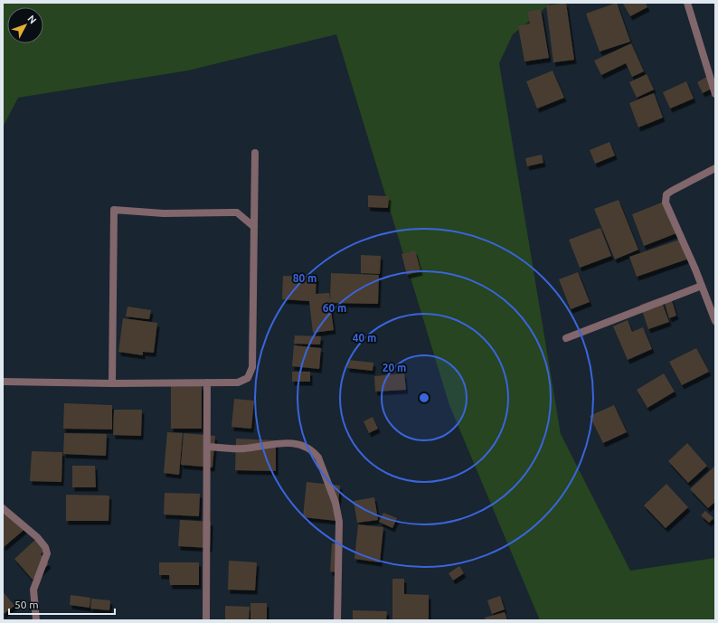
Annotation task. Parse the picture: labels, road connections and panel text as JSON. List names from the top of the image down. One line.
{"scale_bar":"50 m","north":"top right","rings":["80 m","60 m","40 m","20 m"]}
